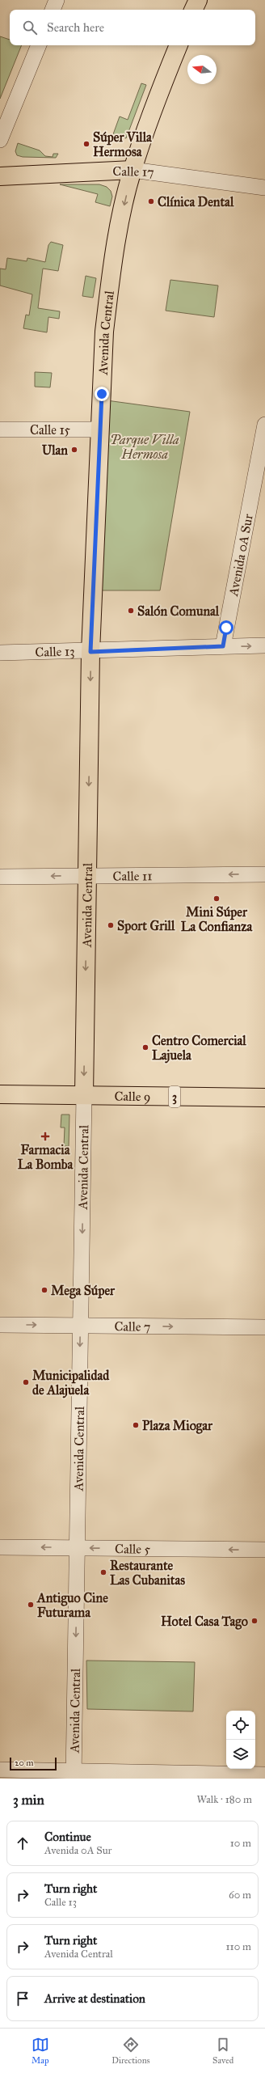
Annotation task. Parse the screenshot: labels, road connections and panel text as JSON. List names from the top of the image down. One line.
{"streets":{"main road":["Calle 17","Avenida Central","Calle 9","3"],"street":["Calle 15","Avenida 0A Sur","Calle 13","Calle 11","Calle 7","Calle 5"]},"crossings":[["Calle 17","Avenida Central"],["Avenida Central","Calle 15"],["Avenida Central","Calle 13"],["Avenida Central","Calle 11"],["Avenida Central","Calle 9"],["Avenida Central","Calle 7"],["Avenida Central","Calle 5"],["Avenida 0A Sur","Calle 13"]],"one_way":["Avenida Central","Calle 11","Calle 7","Calle 5"],"parks":["Parque Villa Hermosa"],"places":{"other":["Súper Villa Hermosa","Clínica Dental","Ulan","Salón Comunal","Mini Súper La Confianza","Sport Grill","Centro Comercial Lajuela","Mega Súper","Municipalidad de Alajuela","Plaza Miogar","Restaurante Las Cubanitas","Antiguo Cine Futurama","Hotel Casa Tago"],"health":["Farmacia La Bomba"]},"scale_bar":"20 m","north":"left","page":{"search":"Search here","scale":"20 m","heading":["3 min","Walk · 180 m"],"list":[["Continue","Avenida 0A Sur","10 m"],["Turn right","Calle 13","60 m"],["Turn right","Avenida Central","110 m"],"Arrive at destination"],"nav":["Map","Directions","Saved"]}}
